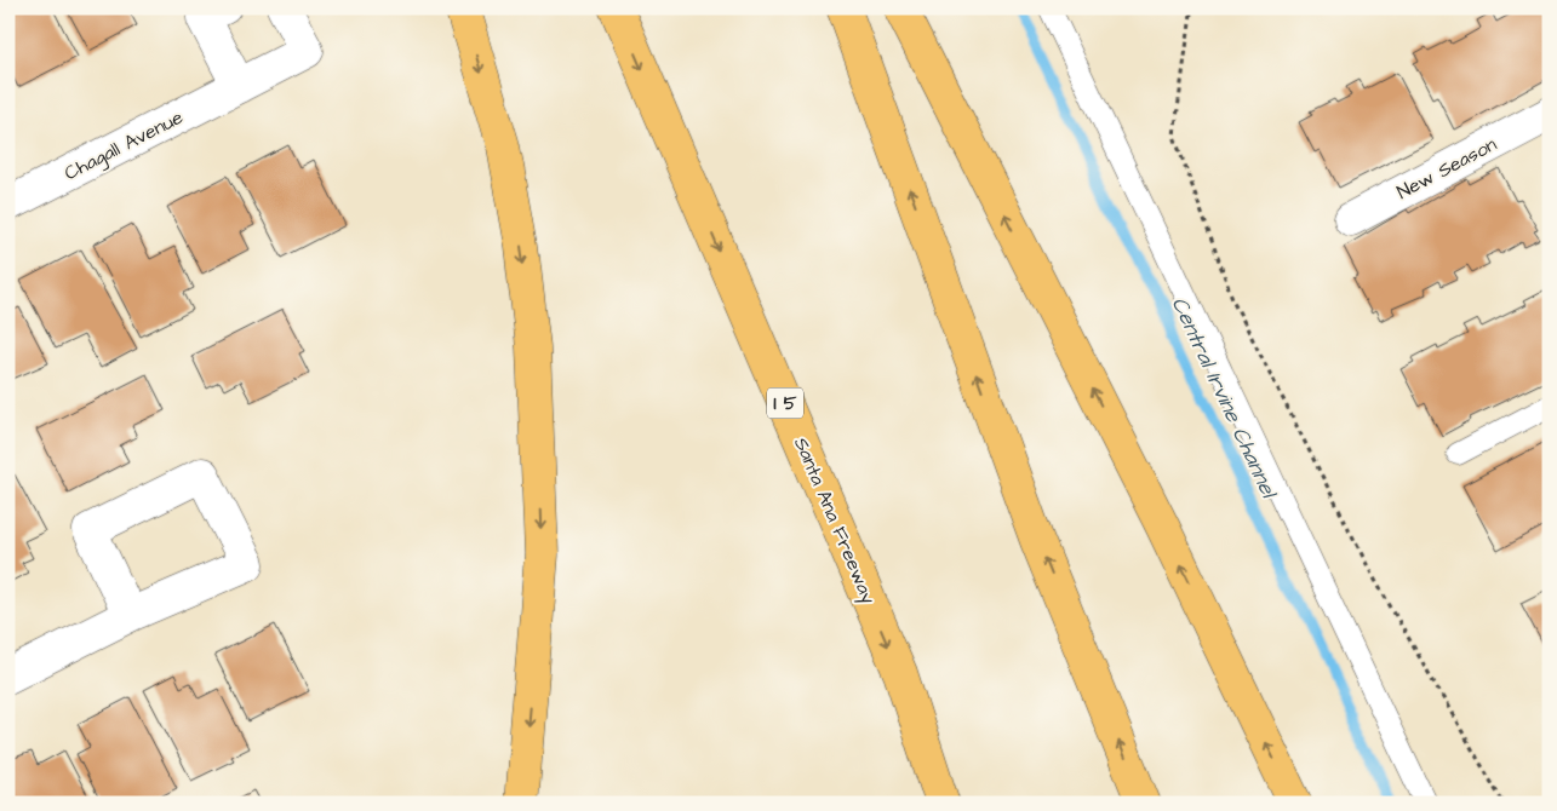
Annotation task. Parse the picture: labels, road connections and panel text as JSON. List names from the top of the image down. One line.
{"streets":{"highway":["I 5","Santa Ana Freeway"],"street":["Chagall Avenue","New Season"]},"water":["Central Irvine Channel"]}
